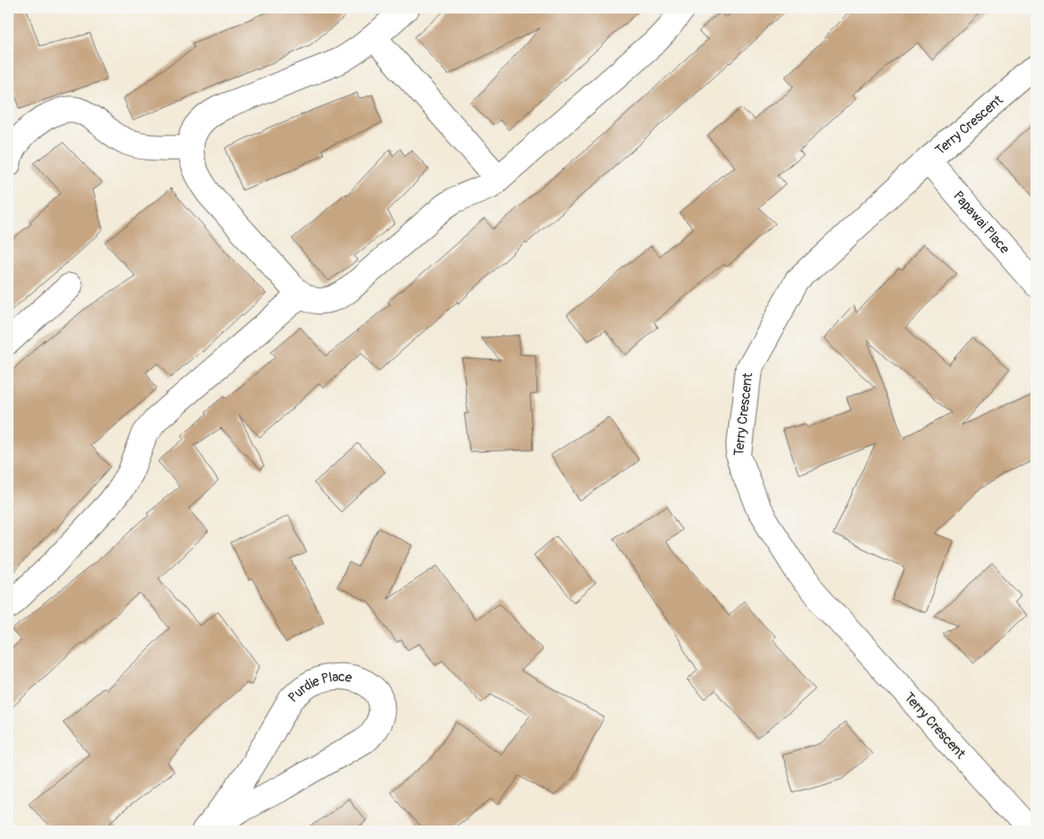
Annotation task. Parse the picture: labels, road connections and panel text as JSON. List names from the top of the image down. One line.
{"streets":{"street":["Terry Crescent","Papawai Place","Purdie Place"]},"crossings":[["Terry Crescent","Papawai Place"]]}
